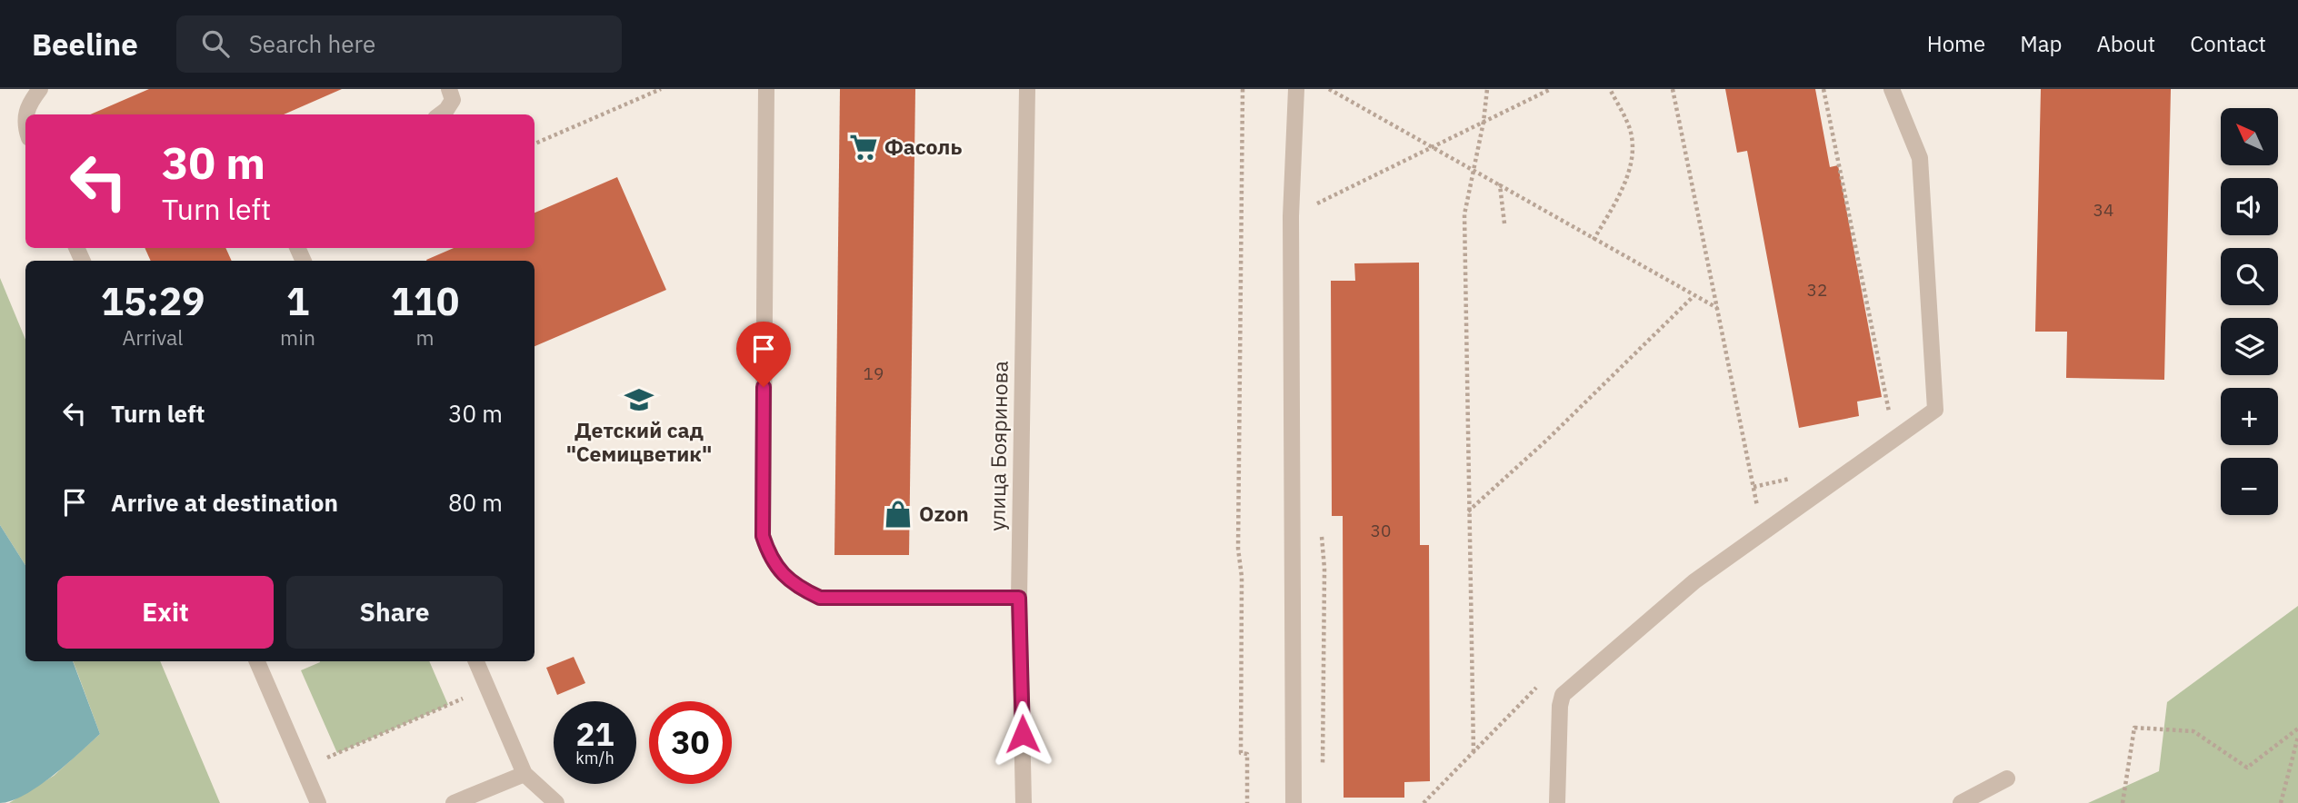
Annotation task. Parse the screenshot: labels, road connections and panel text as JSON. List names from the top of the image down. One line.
{"streets":{"street":["улица Бояринова"]},"places":{"supermarket":["Фасоль"],"school or university":["Детский сад \"Семицветик\""],"shop":["Ozon"]},"house_numbers":["34","32","19","30"],"north":"top left","page":{"header":"Beeline","search":"Search here","nav":["Home","Map","About","Contact"],"map_buttons":["+","−"],"turn":["30 m","Turn left"],"eta":["15:29","Arrival","1","min","110","m"],"list":[{"name":"Turn left","value":"30 m"},{"name":"Arrive at destination","value":"80 m"}],"buttons":["Exit","Share"],"speed":"21 km/h","limit":"30"}}
